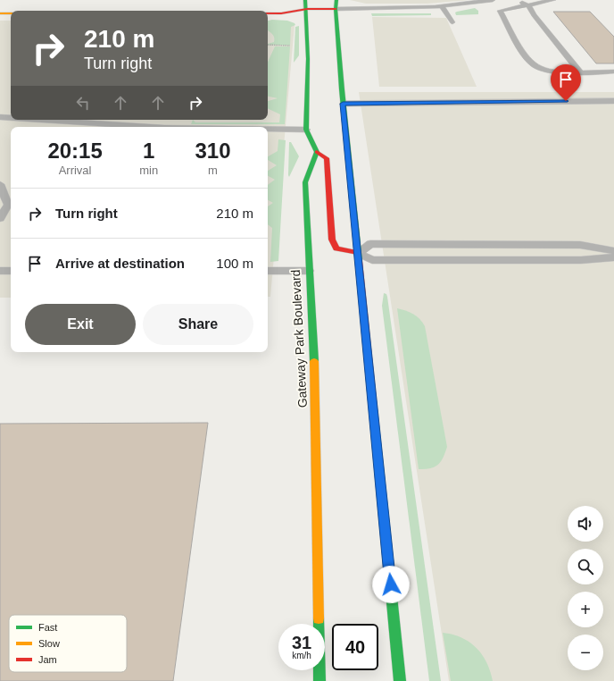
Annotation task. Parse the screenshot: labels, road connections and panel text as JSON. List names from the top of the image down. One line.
{"streets":{"street":["Gateway Park Boulevard"]},"legend":["Fast","Slow","Jam"],"page":{"turn":["210 m","Turn right"],"eta":["20:15","Arrival","1","min","310","m"],"list":[{"name":"Turn right","value":"210 m"},{"name":"Arrive at destination","value":"100 m"}],"buttons":["Exit","Share"],"map_buttons":["+","−"],"speed":"31 km/h","limit":"40"}}
